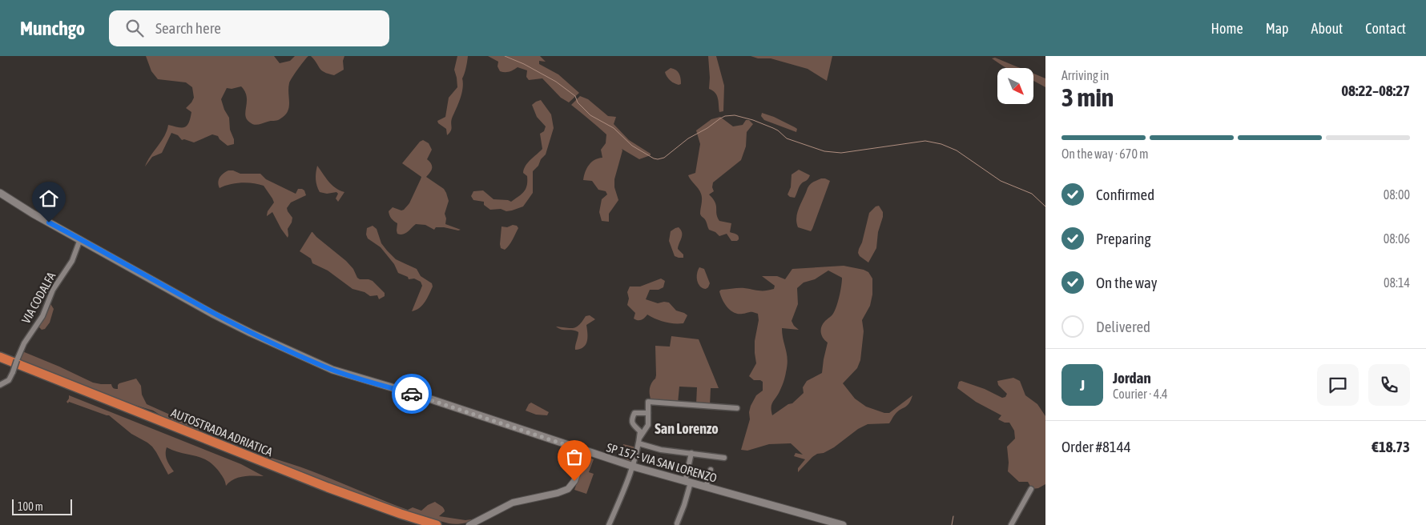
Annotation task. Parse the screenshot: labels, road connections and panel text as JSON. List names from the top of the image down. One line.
{"streets":{"highway":["AUTOSTRADA ADRIATICA"],"main road":["SP 157 - VIA SAN LORENZO"],"street":["VIA CODALFA"]},"crossings":[["VIA CODALFA","SP 157 - VIA SAN LORENZO"]],"districts":["San Lorenzo"],"scale_bar":"100 m","north":"bottom right","page":{"header":"Munchgo","search":"Search here","nav":["Home","Map","About","Contact"],"heading":["3 min","Arriving in","08:22–08:27"],"panel":["Jordan","Courier · 4.4","Order #8144","€18.73"],"bar":"On the way · 670 m","list":[["Confirmed","08:00"],["Preparing","08:06"],["On the way","08:14"],"Delivered"],"round":"J","scale":"100 m"}}
